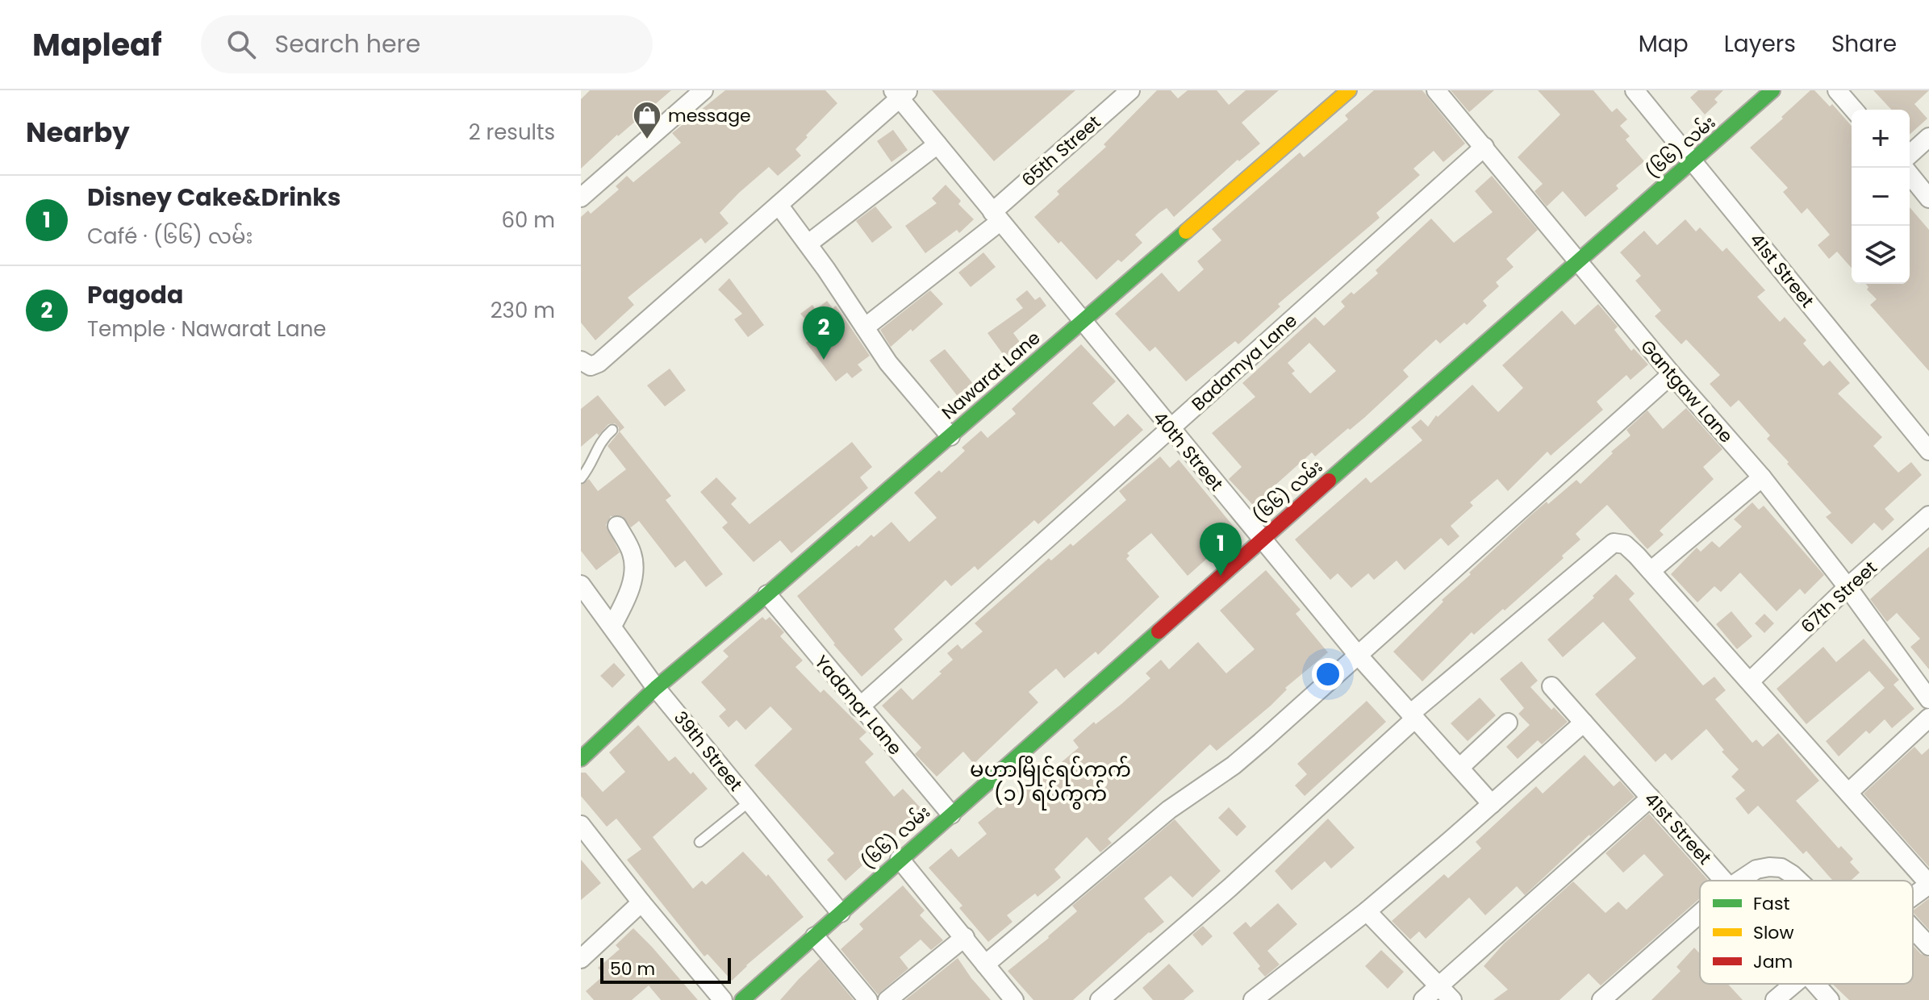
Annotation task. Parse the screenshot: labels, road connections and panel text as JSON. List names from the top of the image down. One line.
{"streets":{"street":["(၆၆) လမ်း","65th Street","41st Street","Badamya Lane","Nawarat Lane","Gantgaw Lane","40th Street","67th Street","Yadanar Lane","39th Street"]},"crossings":[["(၆၆) လမ်း","41st Street"],["(၆၆) လမ်း","Gantgaw Lane"],["(၆၆) လမ်း","40th Street"],["(၆၆) လမ်း","Yadanar Lane"],["(၆၆) လမ်း","39th Street"],["65th Street","40th Street"],["Badamya Lane","Gantgaw Lane"],["Badamya Lane","40th Street"],["Badamya Lane","Yadanar Lane"],["Nawarat Lane","40th Street"],["Nawarat Lane","Yadanar Lane"],["Nawarat Lane","39th Street"],["Gantgaw Lane","67th Street"]],"districts":["မဟာမြိုင်ရပ်ကွက် (၁) ရပ်ကွက်"],"places":{"shop":["message"]},"legend":["Fast","Slow","Jam"],"scale_bar":"50 m","page":{"header":"Mapleaf","search":"Search here","nav":["Map","Layers","Share"],"heading":["Nearby","2 results"],"map_buttons":["+","−"],"list":[{"mark":"1","name":"Disney Cake&Drinks","note":"Café · (၆၆) လမ်း","value":"60 m"},{"mark":"2","name":"Pagoda","note":"Temple · Nawarat Lane","value":"230 m"}],"pins":["2","1"],"scale":"50 m"}}
